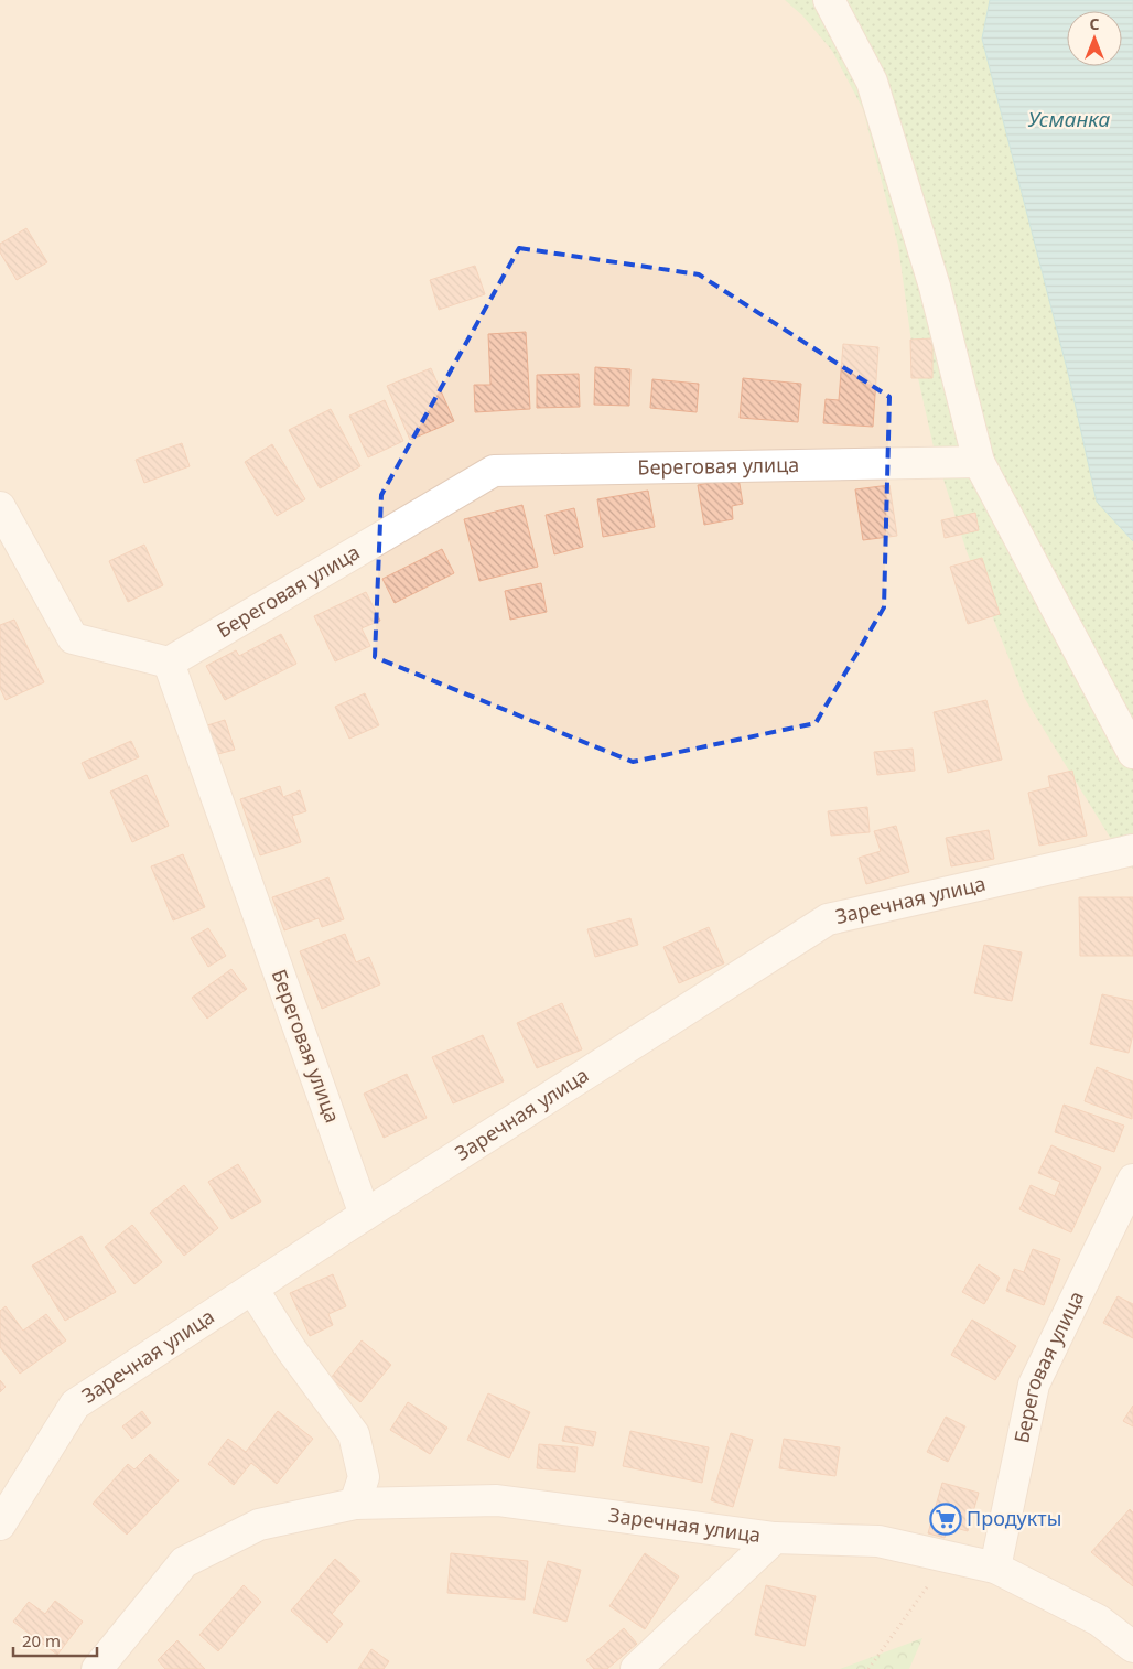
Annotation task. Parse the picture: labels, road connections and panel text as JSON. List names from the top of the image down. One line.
{"streets":{"street":["Береговая улица","Заречная улица"]},"crossings":[["Береговая улица","Заречная улица"]],"water":["Усманка"],"places":{"supermarket":["Продукты"]},"scale_bar":"20 m","north":"top"}
